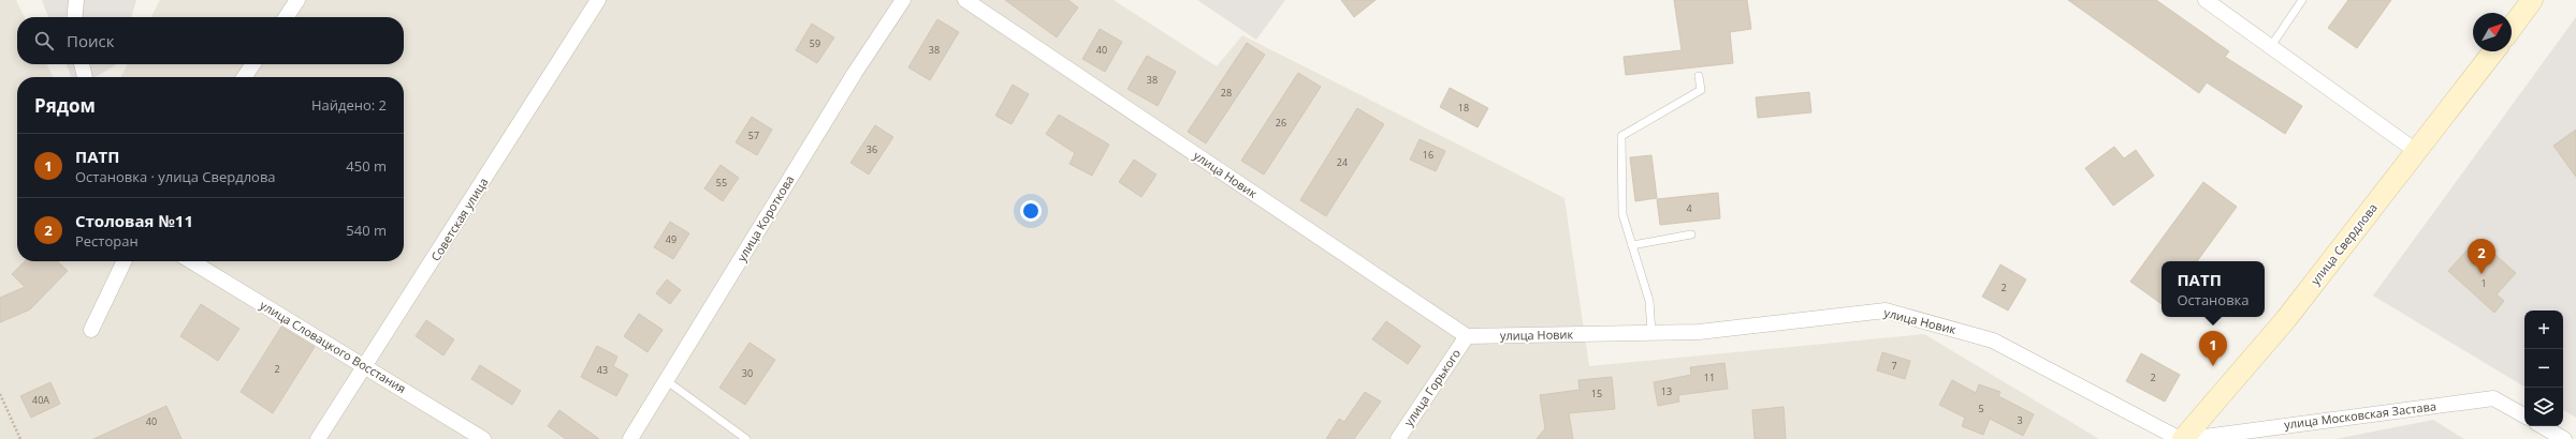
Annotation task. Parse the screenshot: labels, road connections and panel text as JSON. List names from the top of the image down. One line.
{"streets":{"main road":["улица Свердлова"],"street":["улица Новик","улица Короткова","Советская улица","улица Словацкого Восстания","улица Горького","улица Московская Застава"]},"crossings":[["улица Новик","улица Свердлова"],["улица Новик","улица Горького"],["Советская улица","улица Словацкого Восстания"]],"house_numbers":["59","38","40","38","28","18","26","57","36","16","24","55","4","49","1","2","7","2","43","30","11","2","13","15","40А","5","3","40"],"north":"top right","page":{"search":"Поиск","heading":["Рядом","Найдено: 2"],"list":[{"mark":"1","name":"ПАТП","note":"Остановка · улица Свердлова","value":"450 m"},{"mark":"2","name":"Столовая №11","note":"Ресторан","value":"540 m"}],"pins":["2","1"],"popup":["ПАТП","Остановка"],"map_buttons":["+","−"]}}
